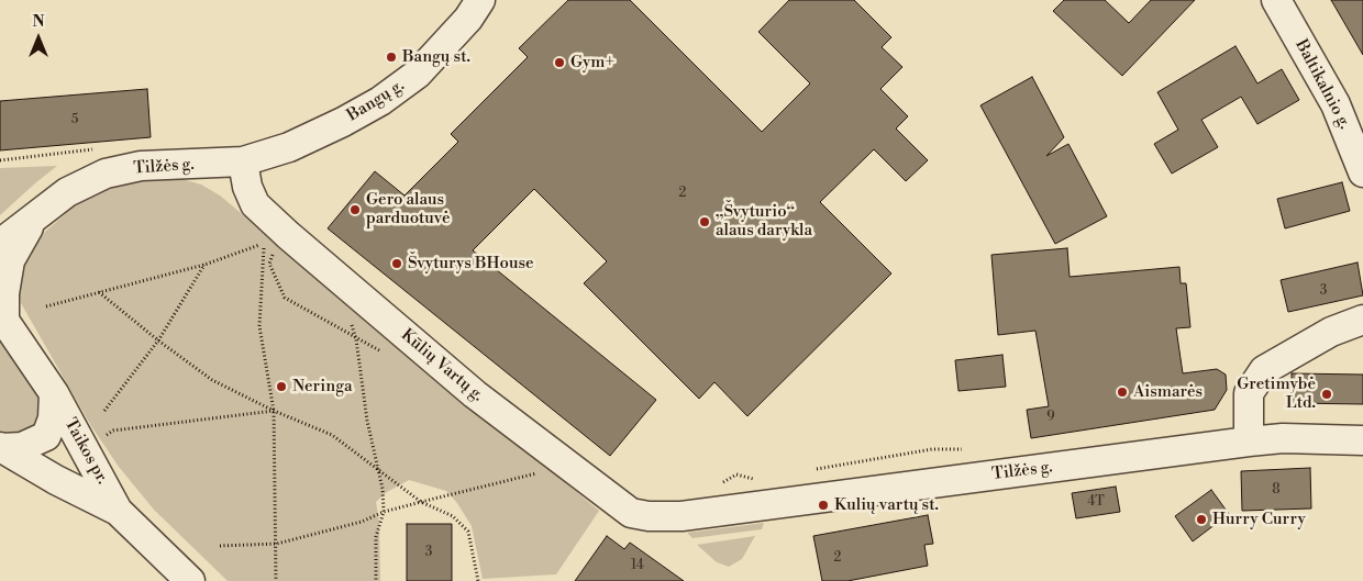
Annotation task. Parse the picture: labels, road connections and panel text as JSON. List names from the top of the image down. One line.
{"streets":{"street":["Baltikalnio g.","Bangų g.","Tilžės g.","Kūlių Vartų g.","Taikos pr."]},"crossings":[["Bangų g.","Tilžės g."],["Bangų g.","Kūlių Vartų g."],["Tilžės g.","Kūlių Vartų g."],["Tilžės g.","Taikos pr."]],"places":["Bangų st.","Gym+","Gero alaus parduotuvė","„Švyturio“ alaus darykla","Švyturys BHouse","Neringa","Aismarės","Gretimybė Ltd.","Kulių vartų st.","Hurry Curry"],"house_numbers":["5","2","3","9","8","4T","3","2","14"],"north":"top"}
